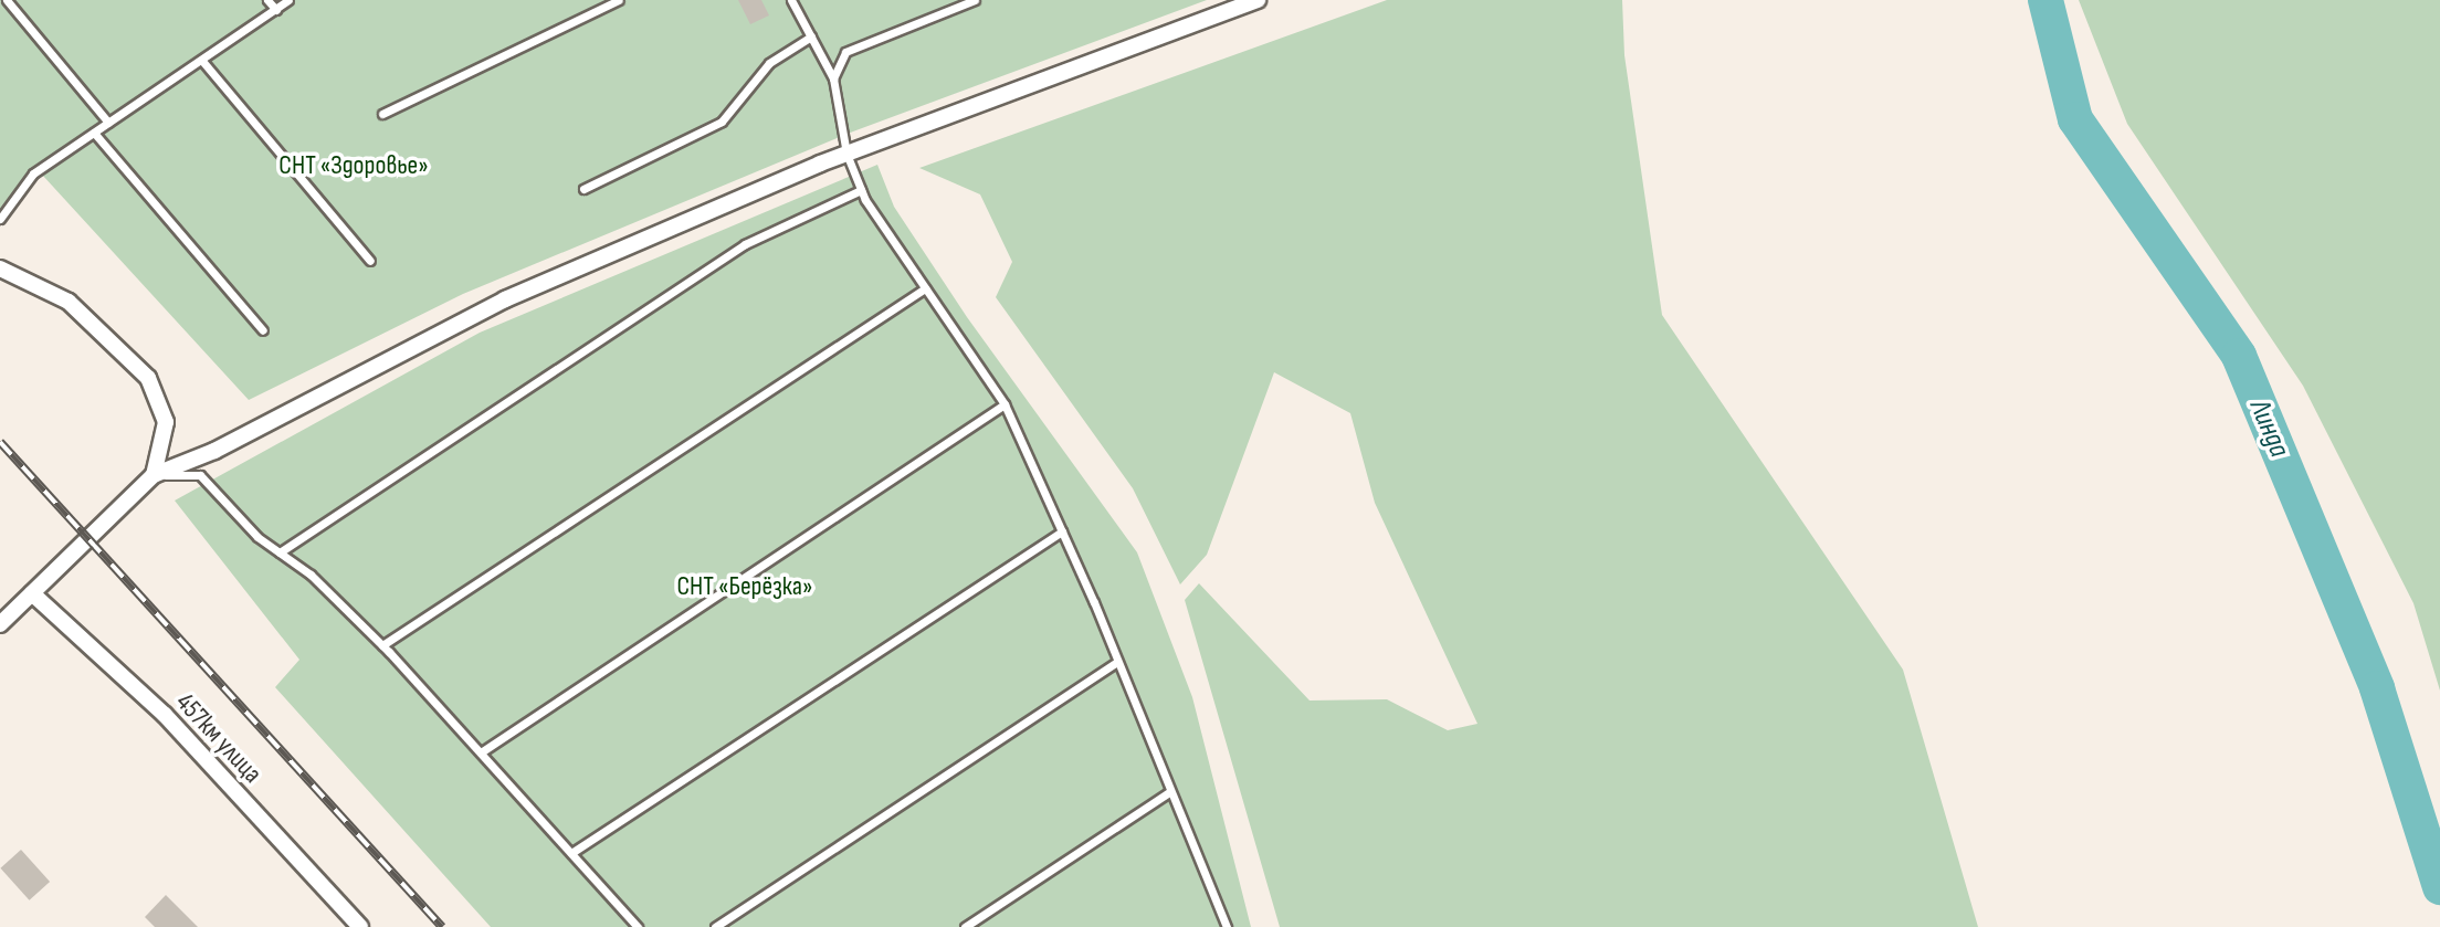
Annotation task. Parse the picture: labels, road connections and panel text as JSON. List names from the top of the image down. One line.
{"streets":{"street":["457км улица"]},"water":["Линда"],"parks":["СНТ «Здоровье»","СНТ «Берёзка»"]}
